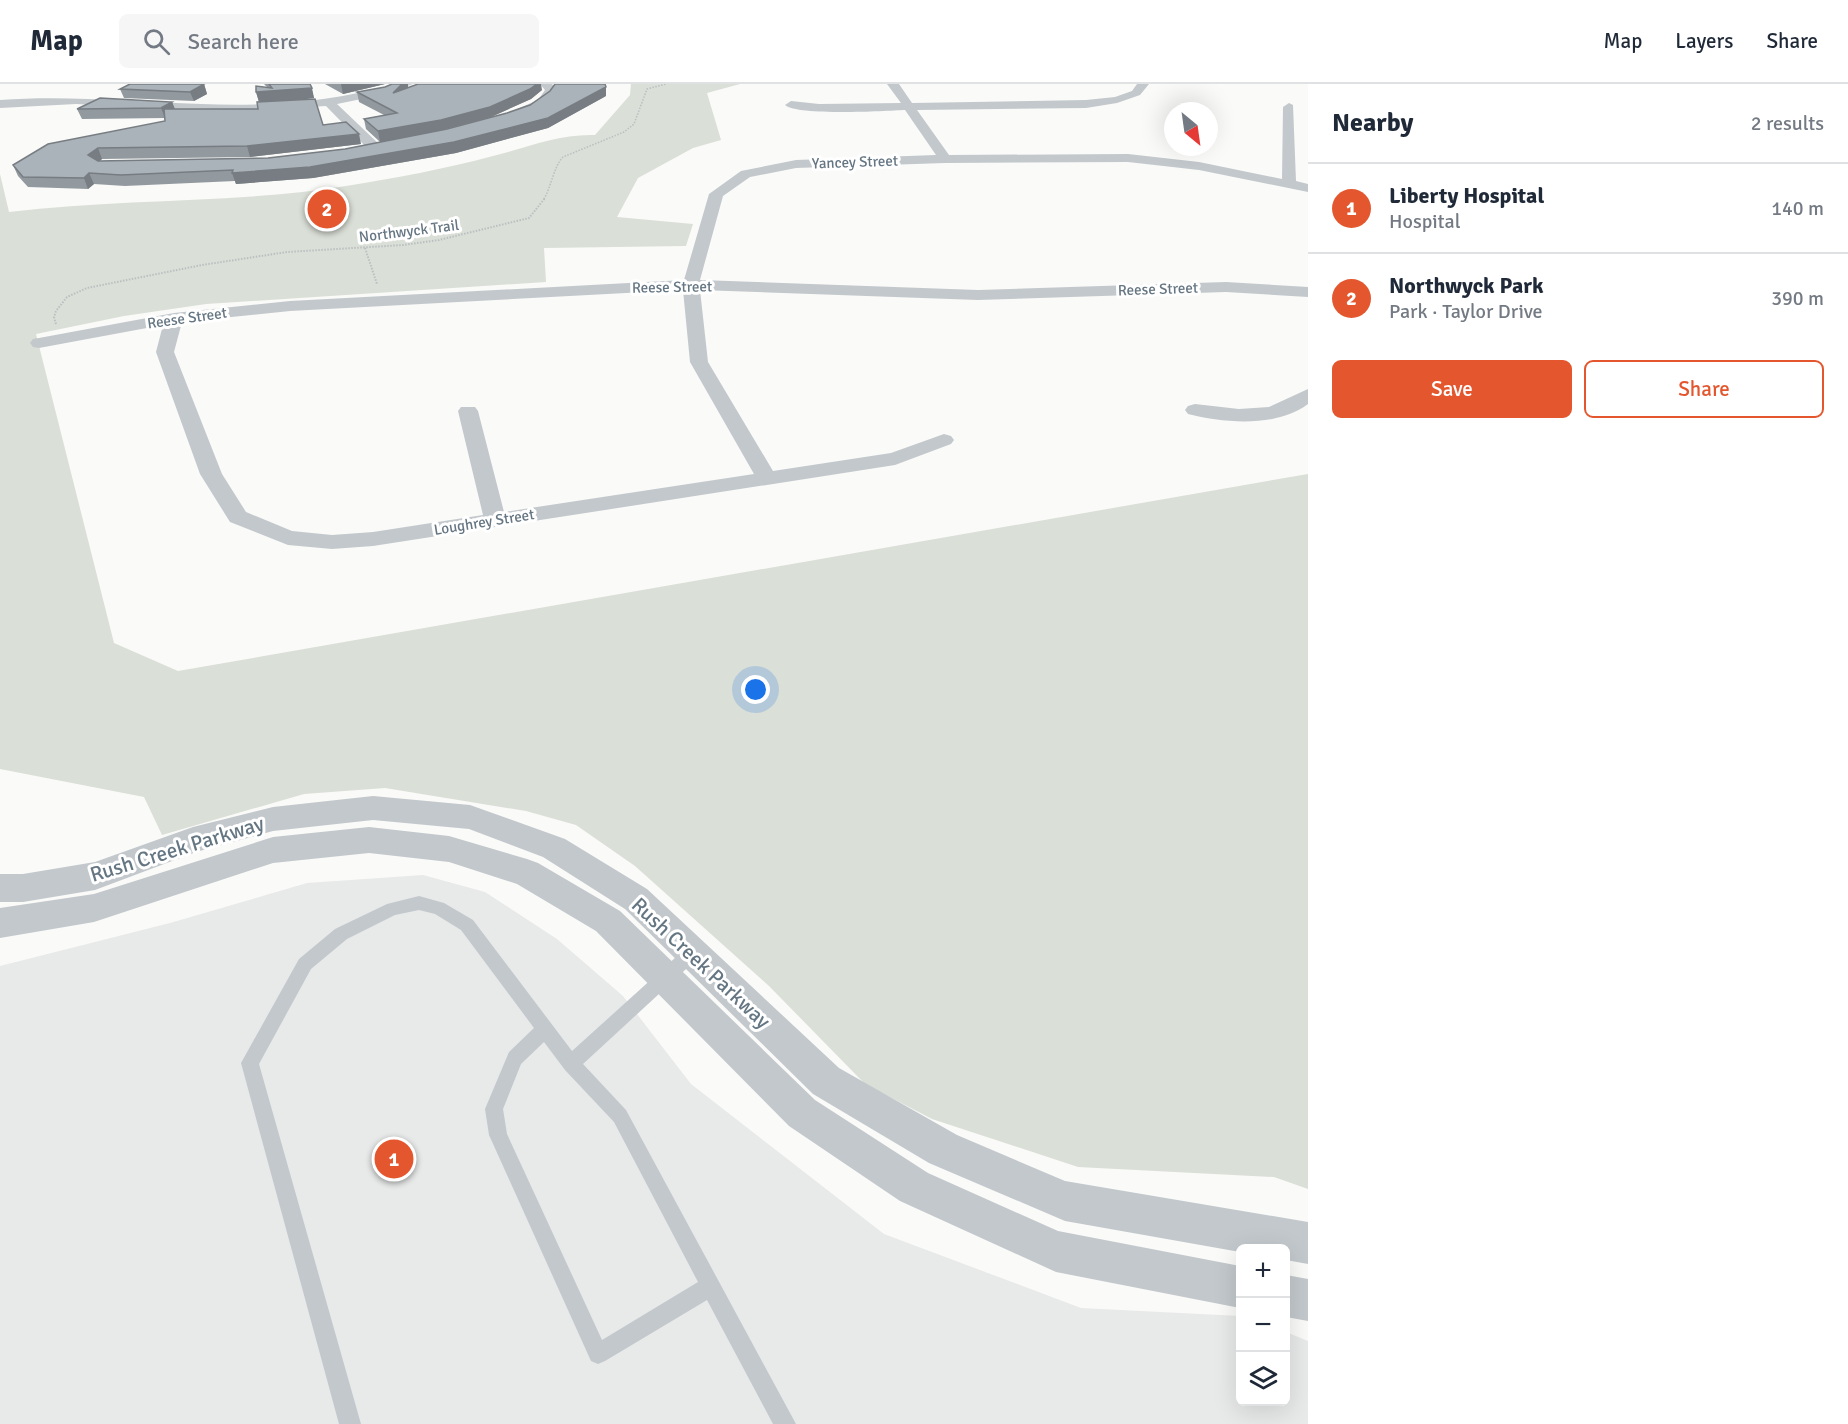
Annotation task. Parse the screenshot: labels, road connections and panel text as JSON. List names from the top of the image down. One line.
{"streets":{"street":["Yancey Street","Reese Street","Loughrey Street","Rush Creek Parkway"],"path":["Northwyck Trail"]},"crossings":[["Yancey Street","Reese Street"],["Yancey Street","Loughrey Street"],["Reese Street","Loughrey Street"]],"north":"bottom right","page":{"header":"Map","search":"Search here","nav":["Map","Layers","Share"],"heading":["Nearby","2 results"],"list":[{"mark":"1","name":"Liberty Hospital","note":"Hospital","value":"140 m"},{"mark":"2","name":"Northwyck Park","note":"Park · Taylor Drive","value":"390 m"}],"pins":["2","1"],"buttons":["Save","Share"],"map_buttons":["+","−"]}}
